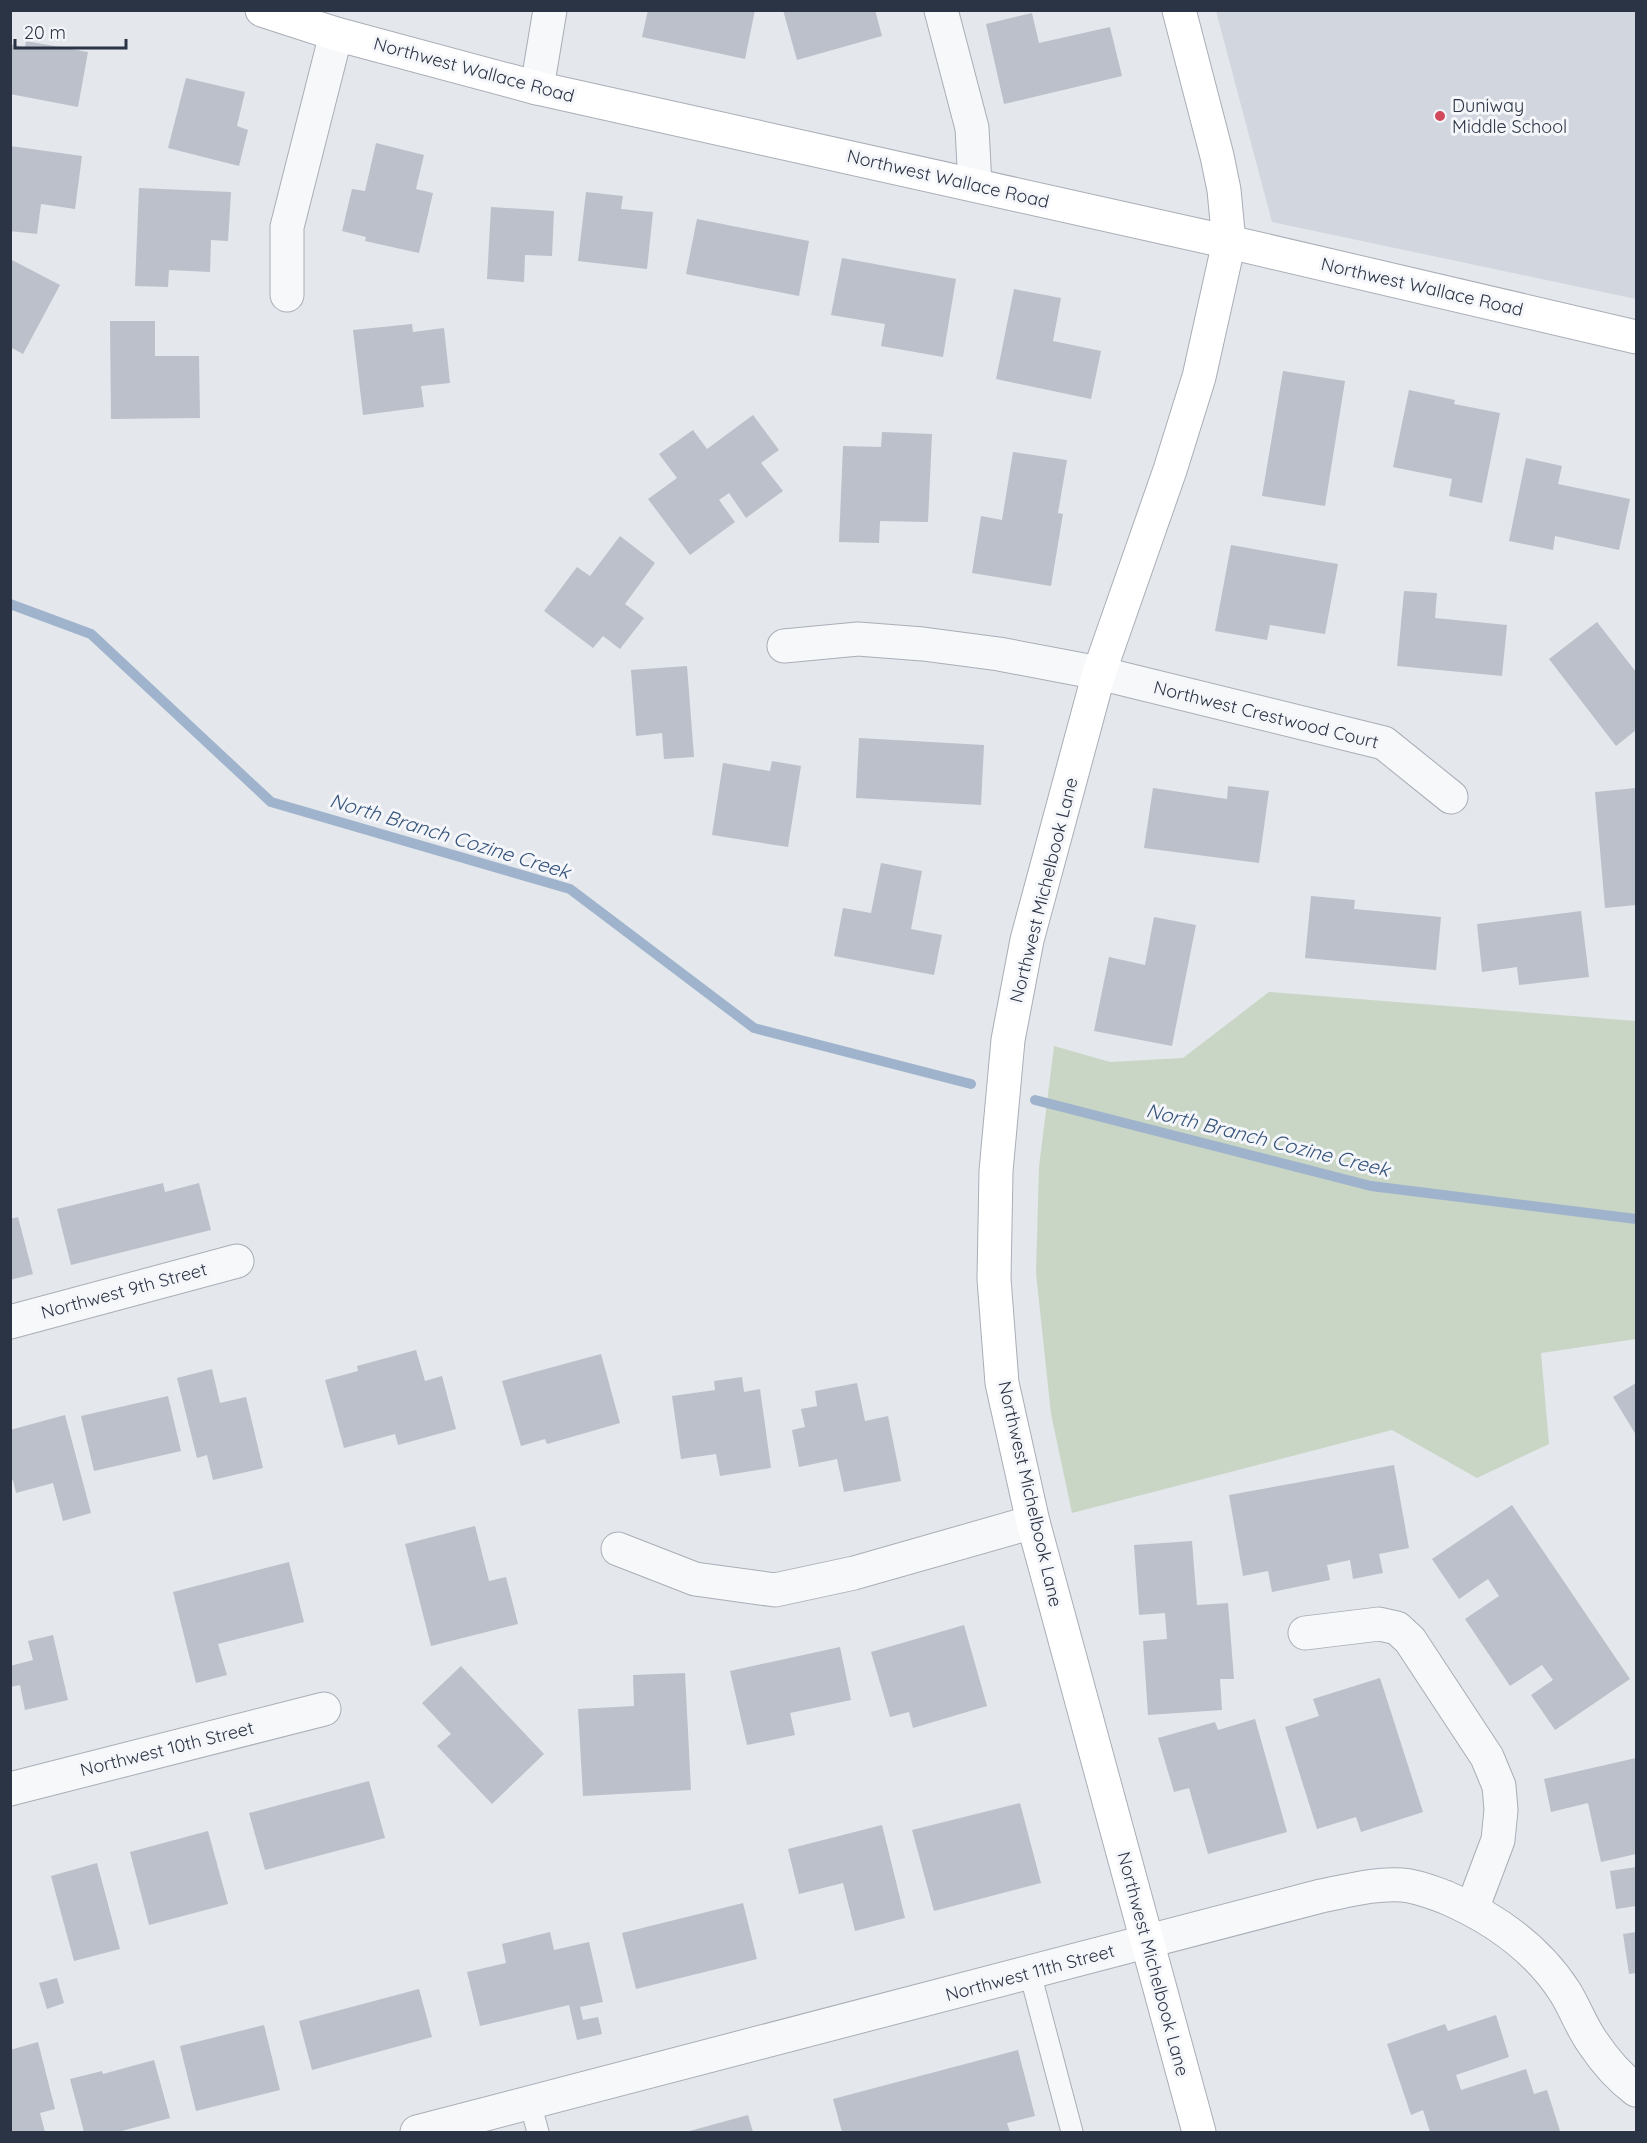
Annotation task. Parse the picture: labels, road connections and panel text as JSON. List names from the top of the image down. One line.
{"streets":{"street":["Northwest Wallace Road","Northwest Crestwood Court","Northwest Michelbook Lane","Northwest 9th Street","Northwest 10th Street","Northwest 11th Street"]},"crossings":[["Northwest Wallace Road","Northwest Michelbook Lane"],["Northwest Crestwood Court","Northwest Michelbook Lane"],["Northwest Michelbook Lane","Northwest 11th Street"]],"water":["North Branch Cozine Creek"],"places":["Duniway Middle School"],"scale_bar":"20 m"}
